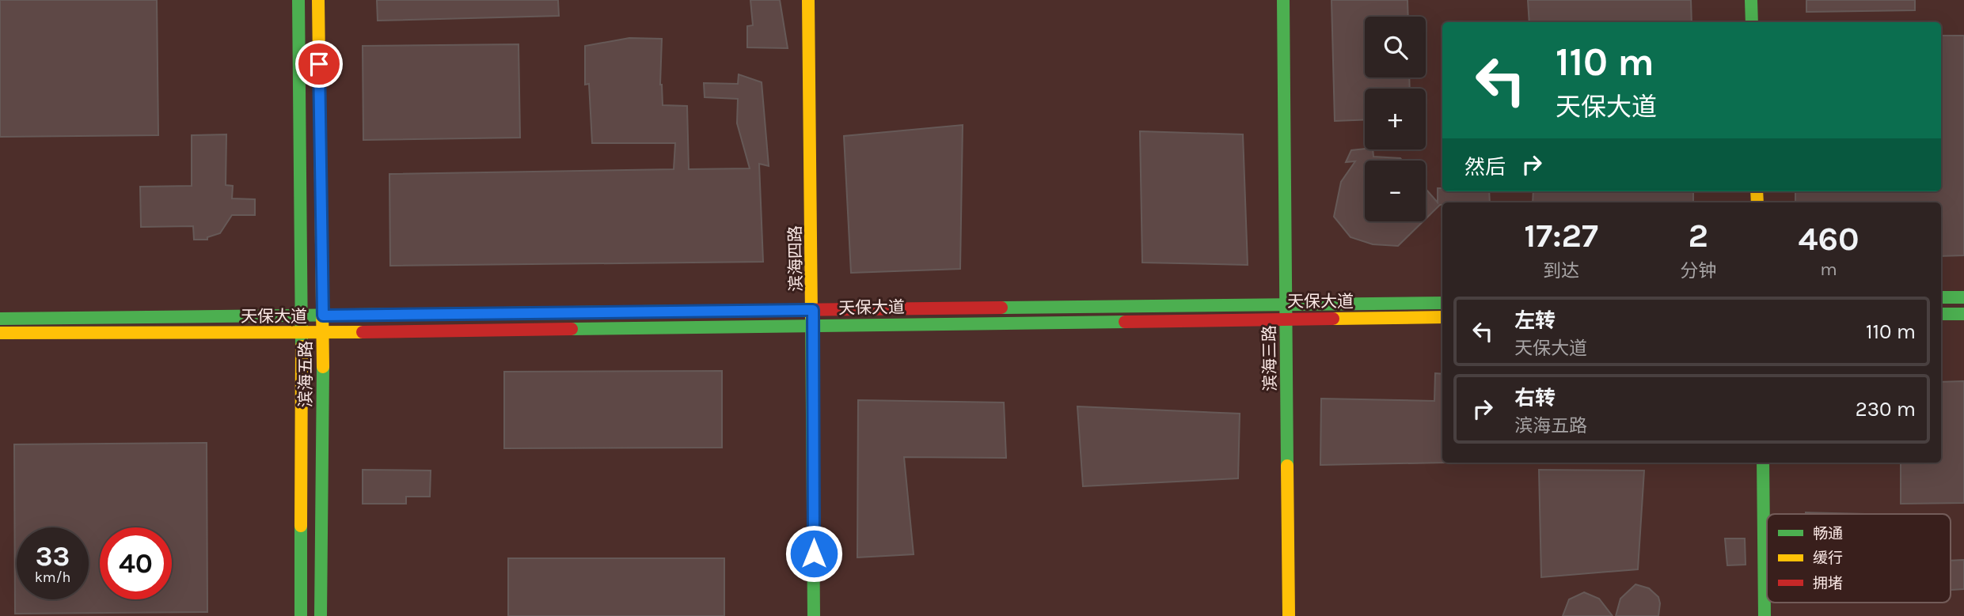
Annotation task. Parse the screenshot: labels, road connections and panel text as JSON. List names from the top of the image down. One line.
{"streets":{"main road":["滨海四路","天保大道","滨海三路","滨海五路"]},"crossings":[["滨海四路","天保大道"],["天保大道","滨海三路"],["天保大道","滨海五路"]],"legend":["畅通","缓行","拥堵"],"page":{"map_buttons":["+","−"],"turn":["110 m","天保大道"],"then":"然后","eta":["17:27","到达","2","分钟","460","m"],"list":[{"name":"左转","note":"天保大道","value":"110 m"},{"name":"右转","note":"滨海五路","value":"230 m"}],"speed":"33 km/h","limit":"40"}}
